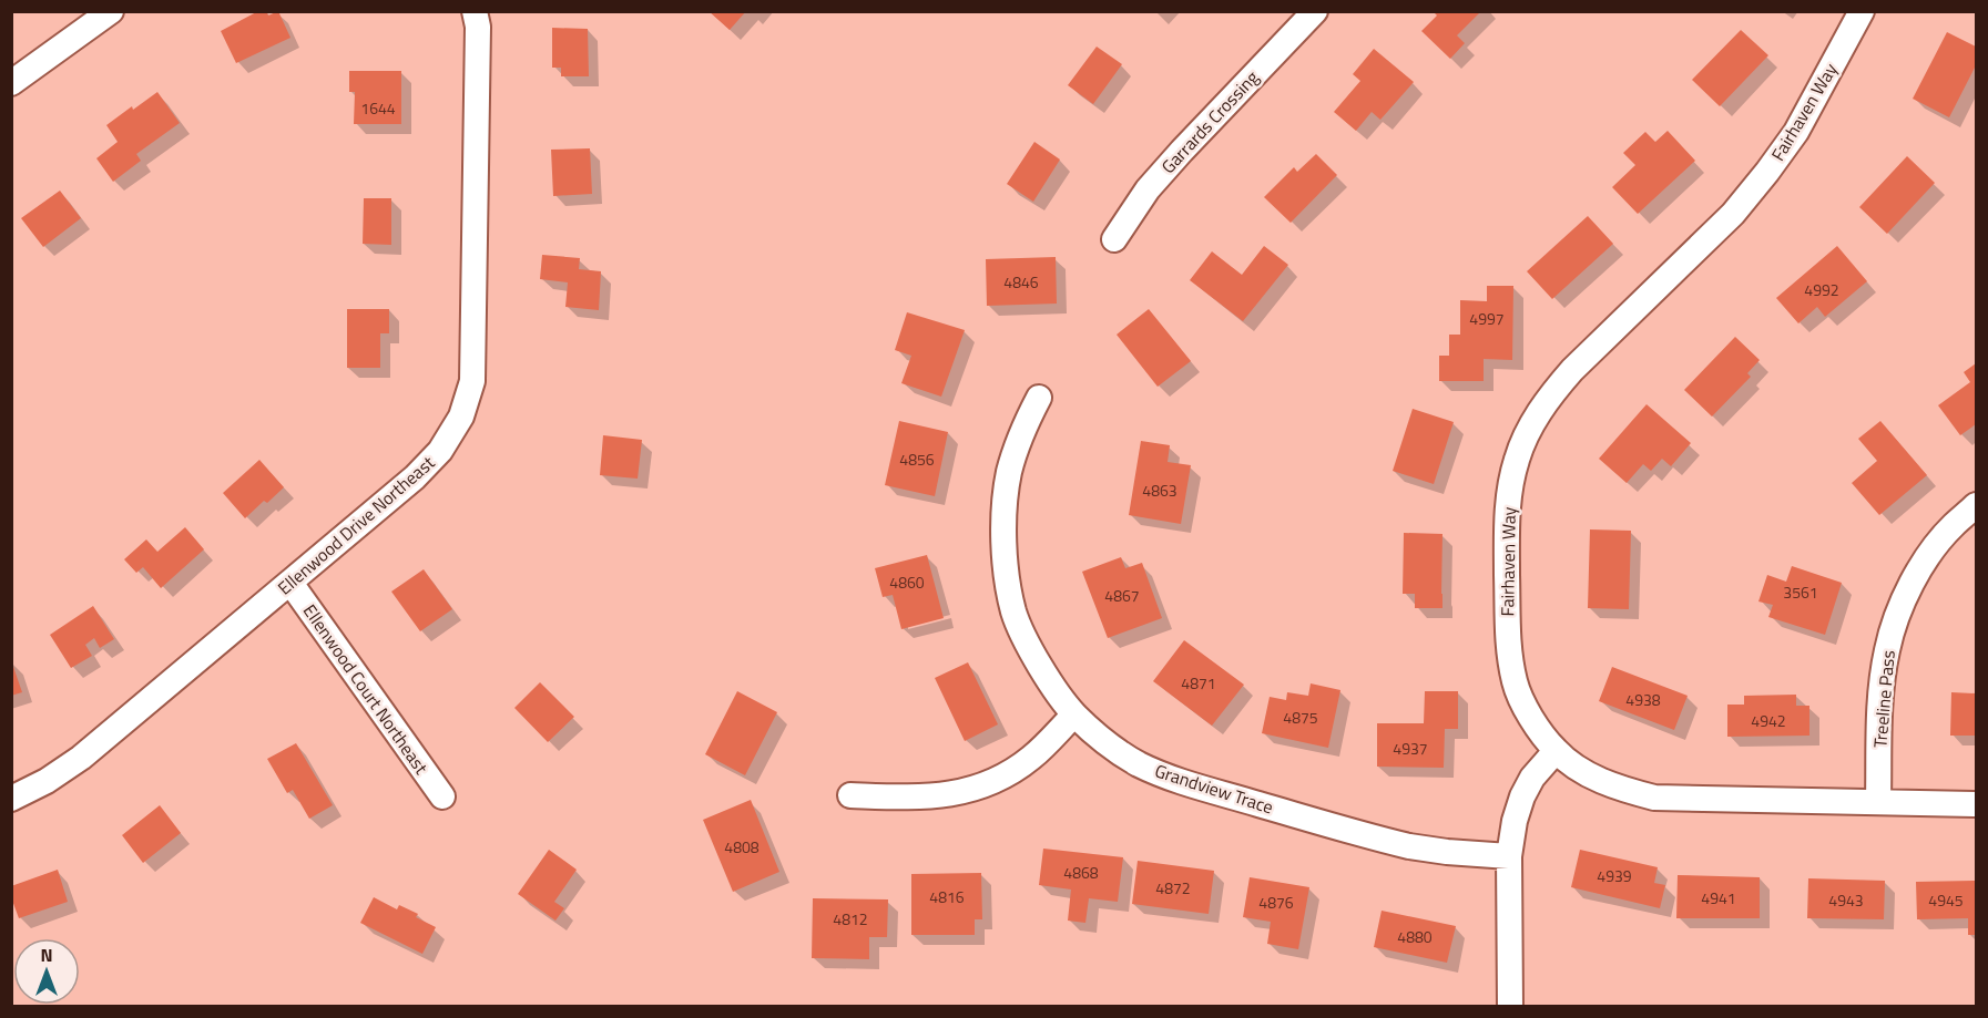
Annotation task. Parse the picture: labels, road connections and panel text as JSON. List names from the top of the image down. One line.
{"streets":{"street":["Fairhaven Way","Garrards Crossing","Ellenwood Drive Northeast","Ellenwood Court Northeast","Treeline Pass","Grandview Trace"]},"crossings":[["Fairhaven Way","Treeline Pass"],["Ellenwood Drive Northeast","Ellenwood Court Northeast"]],"house_numbers":["1644","4846","4992","4997","4856","4863","4860","3561","4867","4871","4938","4875","4942","4937","4808","4868","4939","4872","4816","4941","4943","4945","4876","4812","4880"],"north":"top"}
